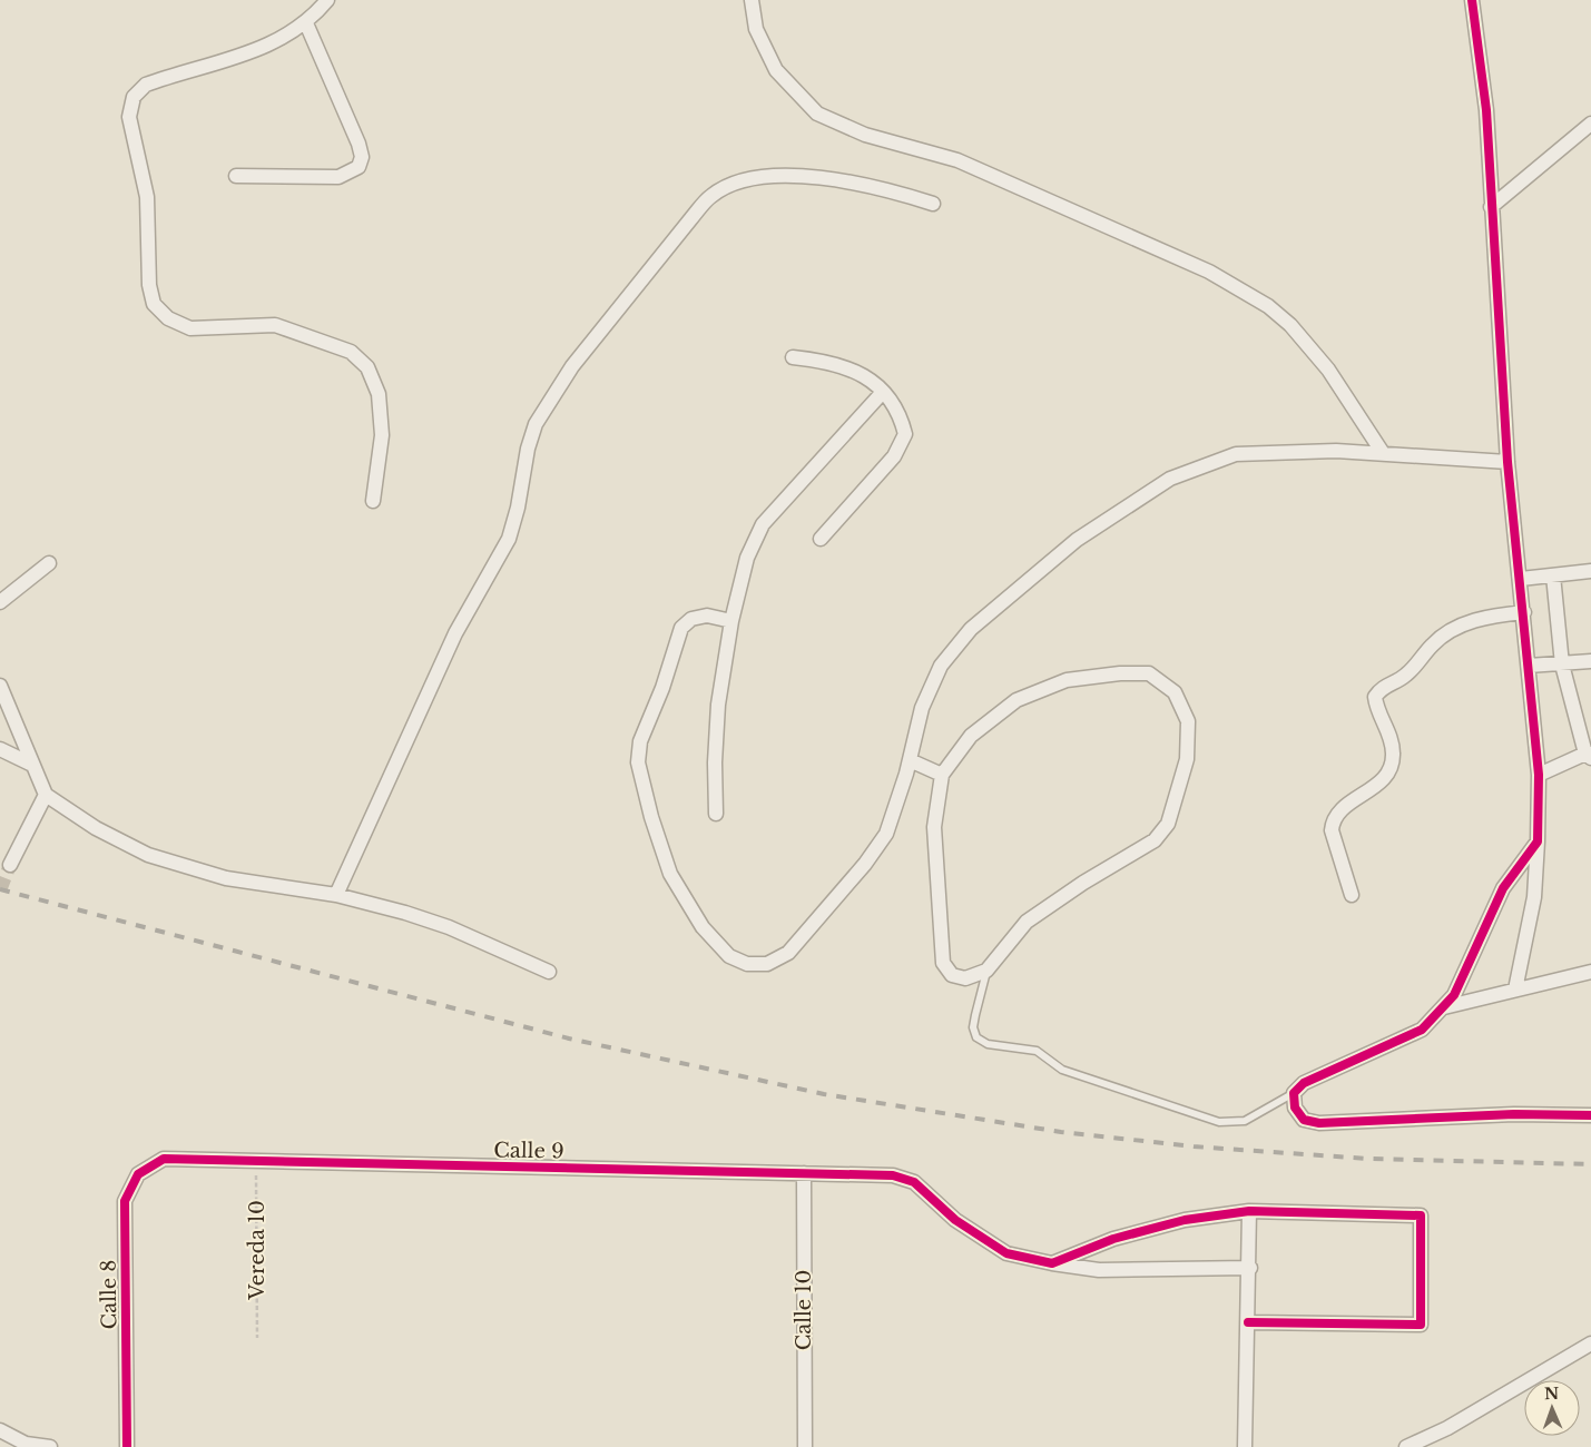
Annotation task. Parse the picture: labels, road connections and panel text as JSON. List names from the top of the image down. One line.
{"streets":{"street":["Calle 9","Calle 8","Calle 10"],"path":["Vereda 10"]},"crossings":[["Calle 9","Vereda 10"],["Calle 9","Calle 8"],["Calle 9","Calle 10"]],"north":"top"}
